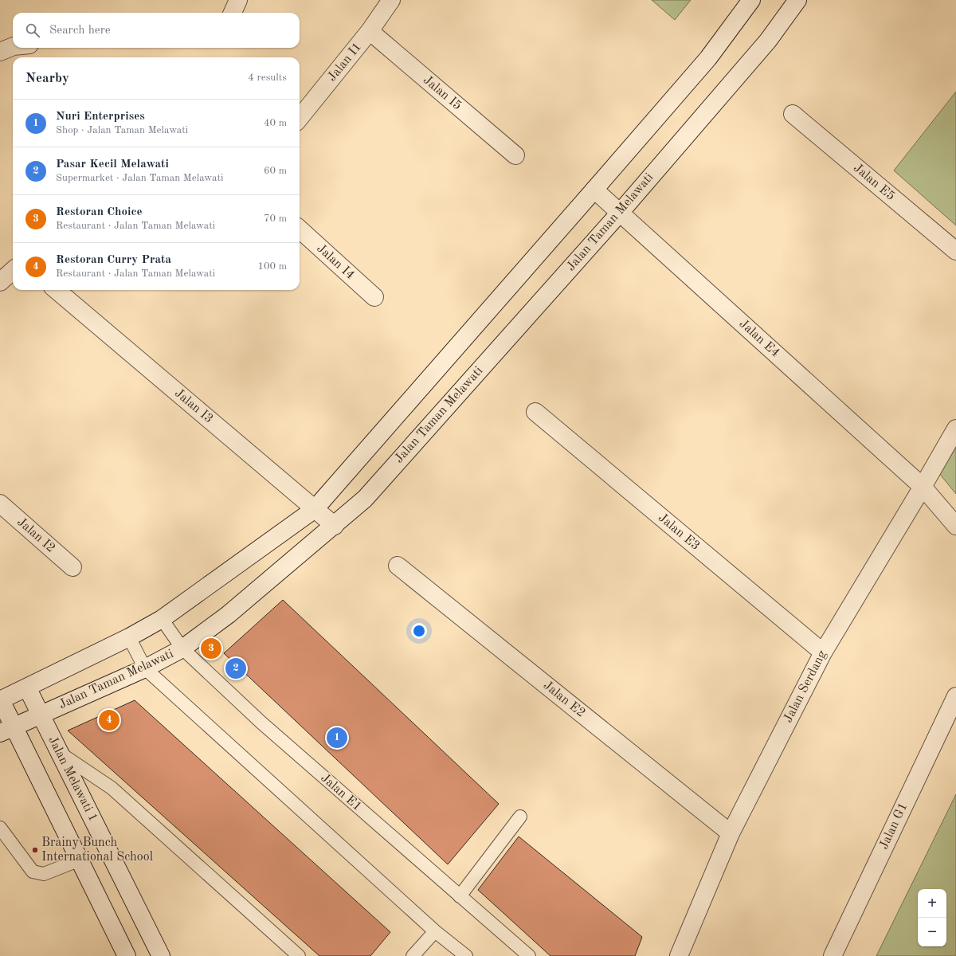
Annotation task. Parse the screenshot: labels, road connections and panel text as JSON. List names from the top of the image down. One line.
{"streets":{"street":["Jalan I1","Jalan I5","Jalan E5","Jalan Taman Melawati","Jalan I4","Jalan E4","Jalan I3","Jalan E3","Jalan I2","Jalan Serdang","Jalan E2","Jalan Melawati 1","Jalan G1"],"lane":["Jalan E1"]},"crossings":[["Jalan I1","Jalan I5"],["Jalan Taman Melawati","Jalan E4"],["Jalan Taman Melawati","Jalan I3"],["Jalan Taman Melawati","Jalan Melawati 1"],["Jalan Taman Melawati","Jalan E1"],["Jalan E4","Jalan Serdang"],["Jalan E3","Jalan Serdang"],["Jalan Serdang","Jalan E2"]],"places":["Brainy Bunch International School"],"page":{"search":"Search here","heading":["Nearby","4 results"],"list":[{"mark":"1","name":"Nuri Enterprises","note":"Shop · Jalan Taman Melawati","value":"40 m"},{"mark":"2","name":"Pasar Kecil Melawati","note":"Supermarket · Jalan Taman Melawati","value":"60 m"},{"mark":"3","name":"Restoran Choice","note":"Restaurant · Jalan Taman Melawati","value":"70 m"},{"mark":"4","name":"Restoran Curry Prata","note":"Restaurant · Jalan Taman Melawati","value":"100 m"}],"pins":["3","2","4","1"],"map_buttons":["+","−"]}}
